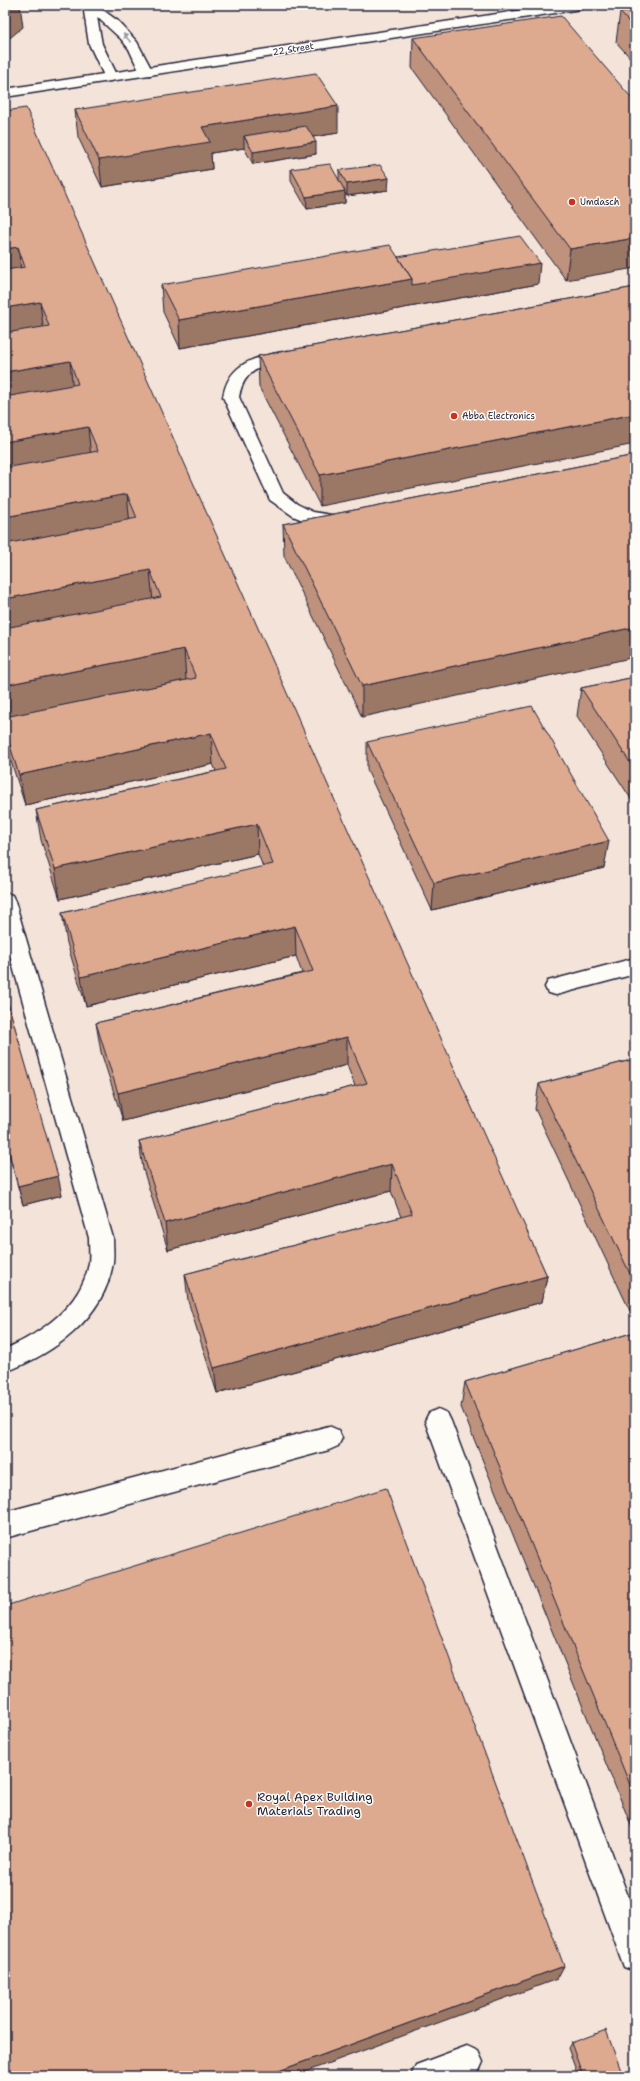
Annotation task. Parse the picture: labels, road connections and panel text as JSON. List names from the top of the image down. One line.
{"streets":{"street":["22 Street"]},"places":["Umdasch","Abba Electronics","Royal Apex Building Materials Trading"]}
